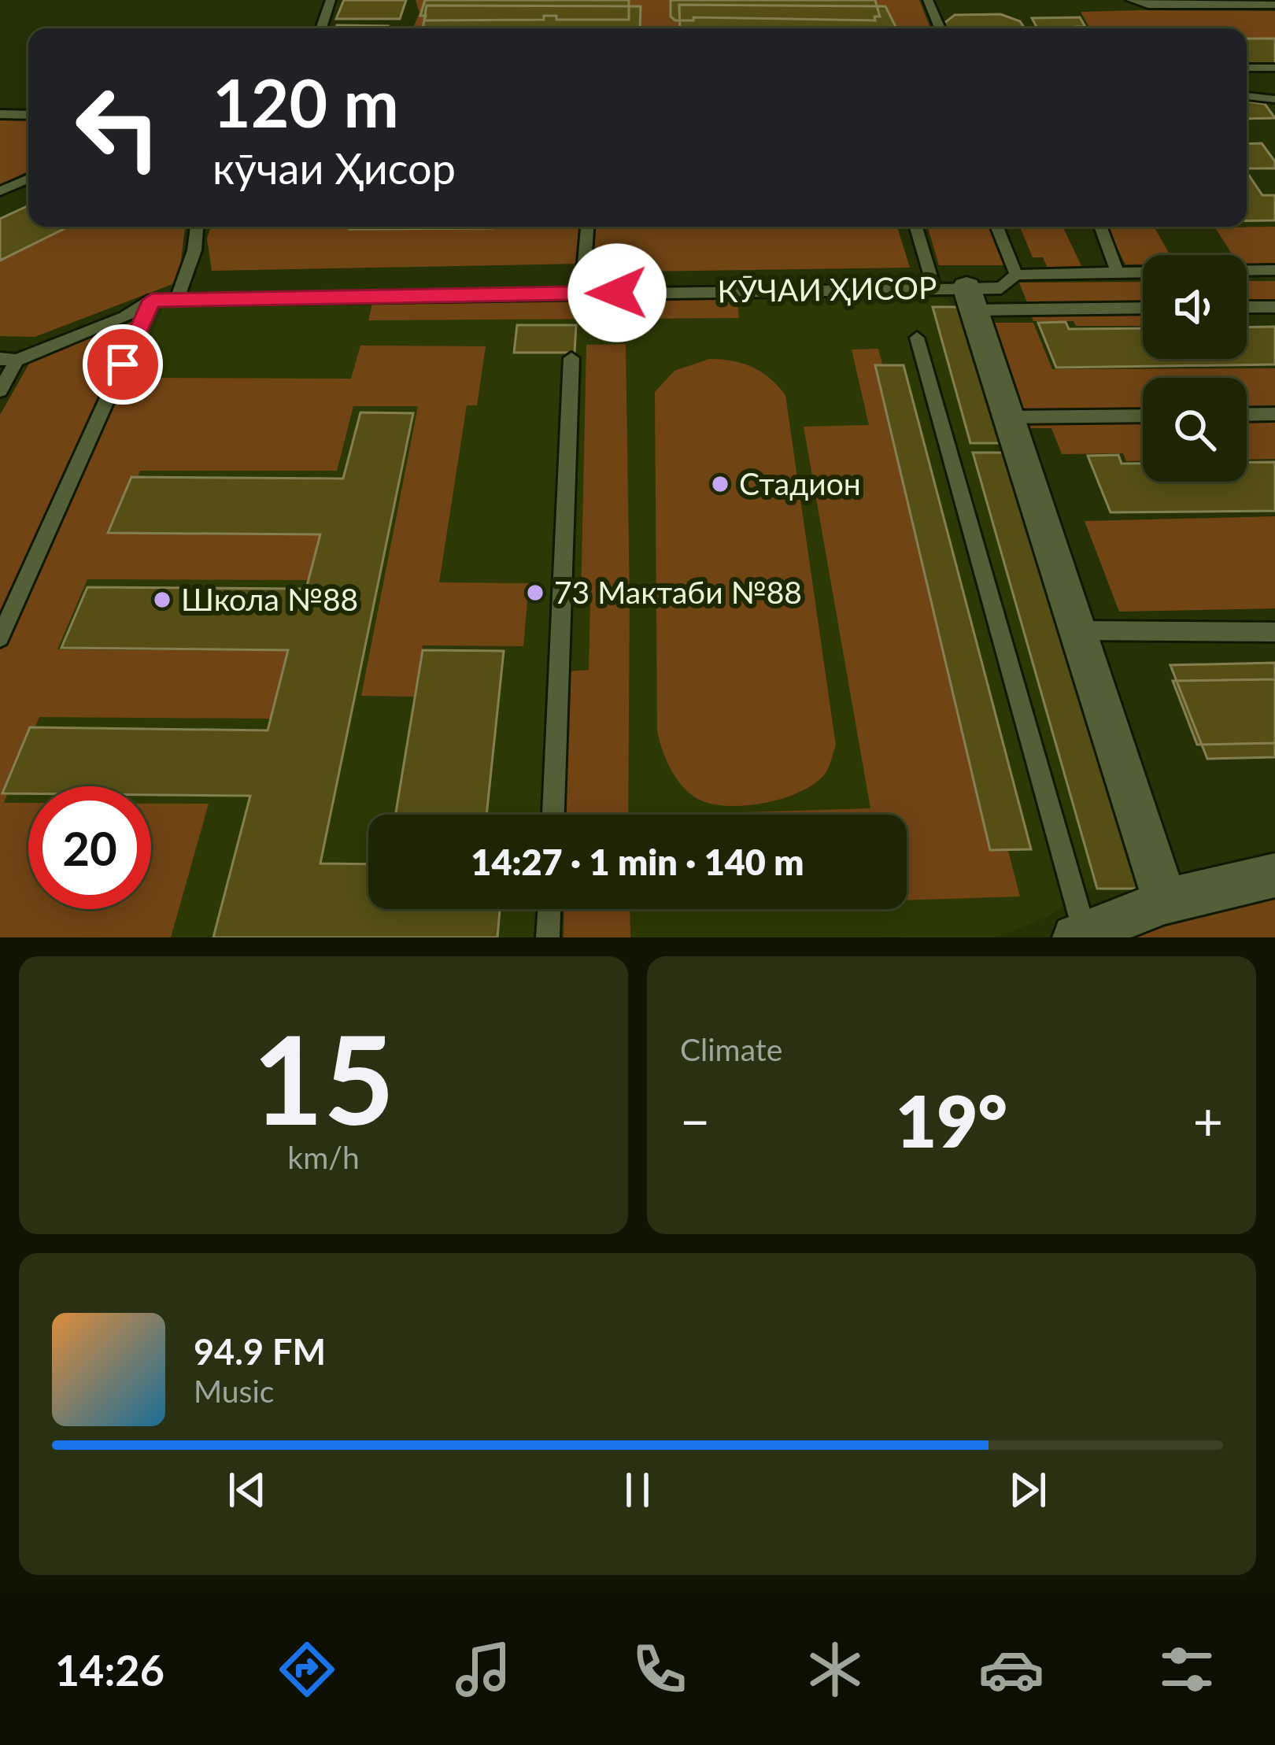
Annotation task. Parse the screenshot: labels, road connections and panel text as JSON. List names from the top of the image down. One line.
{"streets":{"lane":["КӮЧАИ ҲИСОР"]},"places":["Стадион","73 Мактаби №88","Школа №88"],"page":{"turn":["120 m","кӯчаи Ҳисор"],"limit":"20","trip":"14:27 · 1 min · 140 m","tile":[["15","km/h"],"Climate"],"heat":["−","19°","+"],"song":["94.9 FM","Music"],"tabs":"14:26"}}
